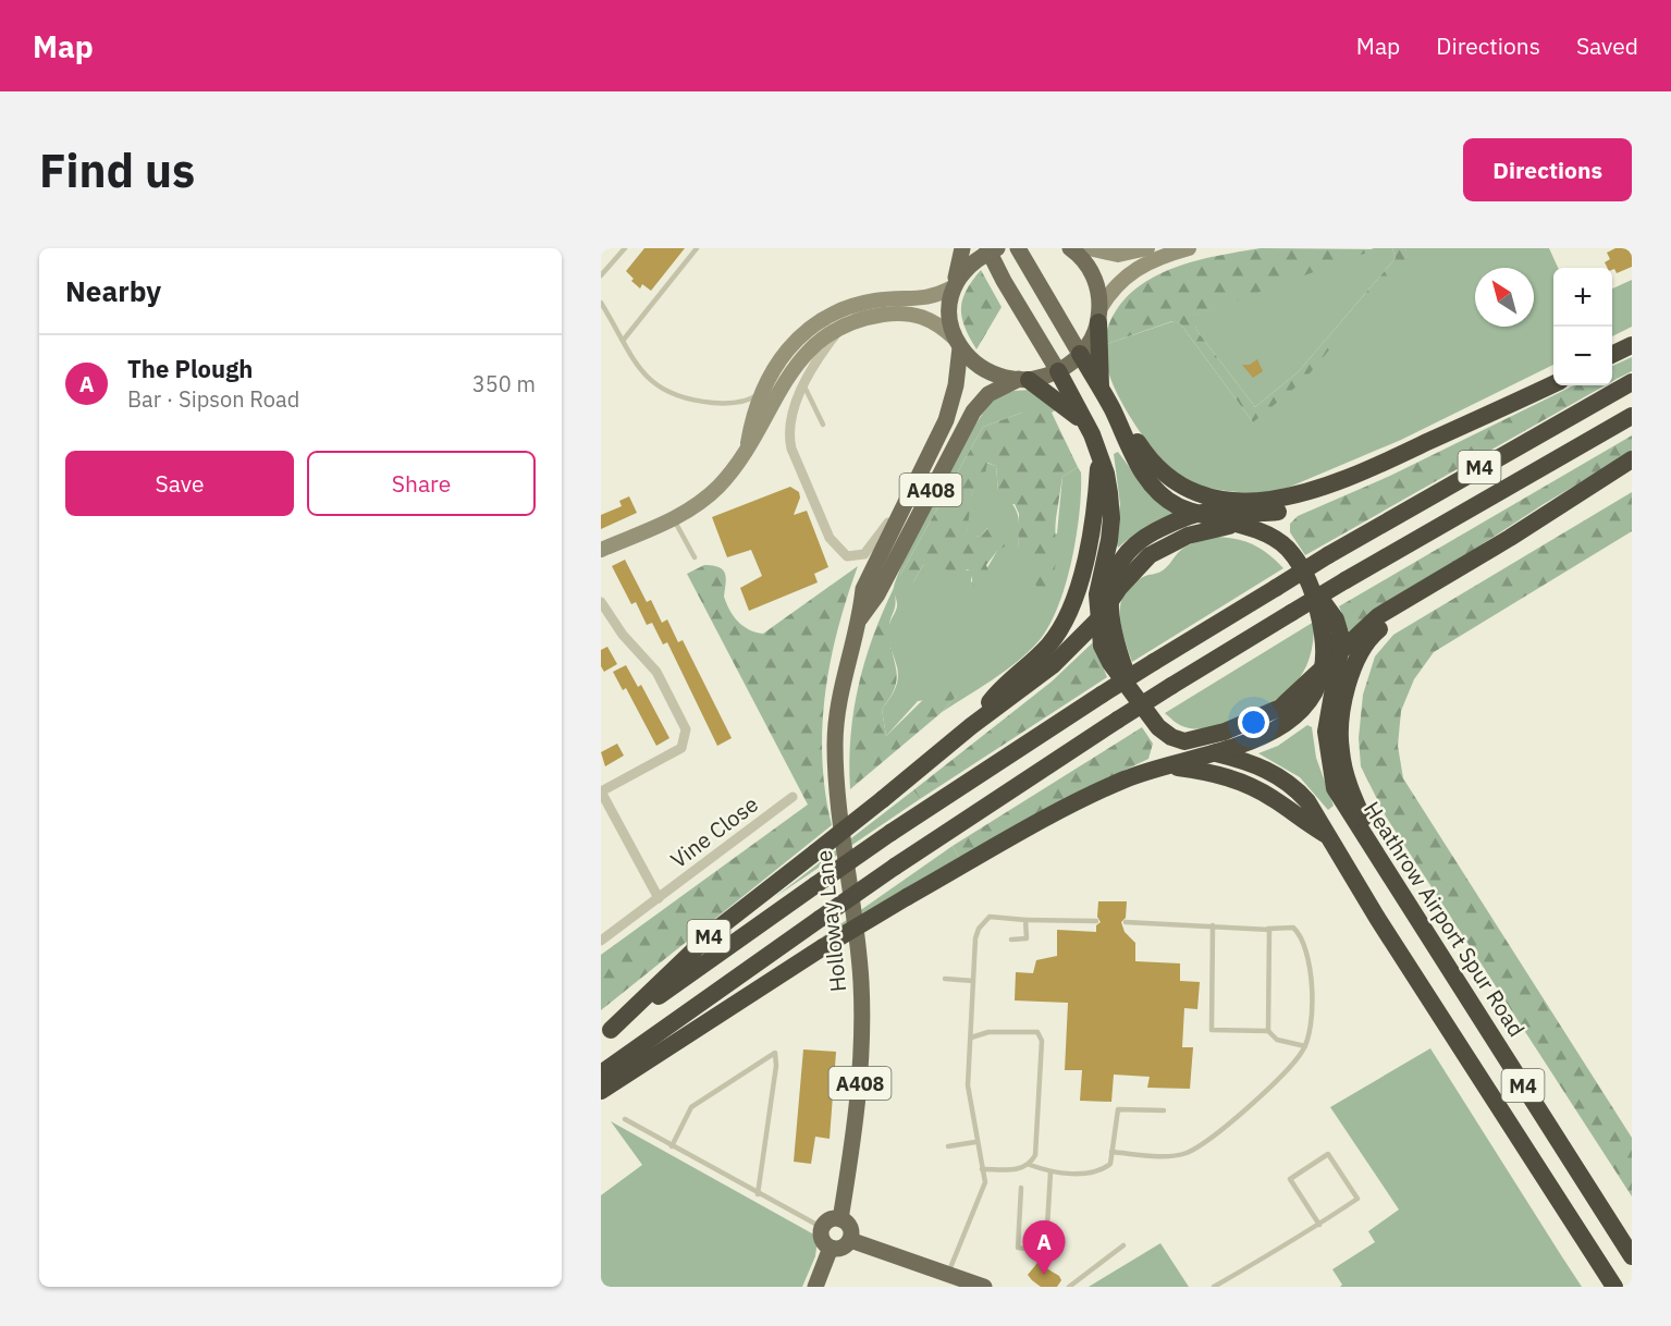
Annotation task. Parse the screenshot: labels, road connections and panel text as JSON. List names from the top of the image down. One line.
{"streets":{"highway":["M4","Heathrow Airport Spur Road"],"main road":["A408","Holloway Lane"],"street":["Vine Close"]},"crossings":[["M4","A408"],["M4","Heathrow Airport Spur Road"],["M4","Holloway Lane"],["A408","Holloway Lane"]],"north":"top left","page":{"header":"Map","nav":["Map","Directions","Saved"],"buttons":["Directions",["Save","Share"]],"title":"Find us","heading":"Nearby","map_buttons":["+","−"],"list":[{"mark":"A","name":"The Plough","note":"Bar · Sipson Road","value":"350 m"}],"pins":"A"}}
